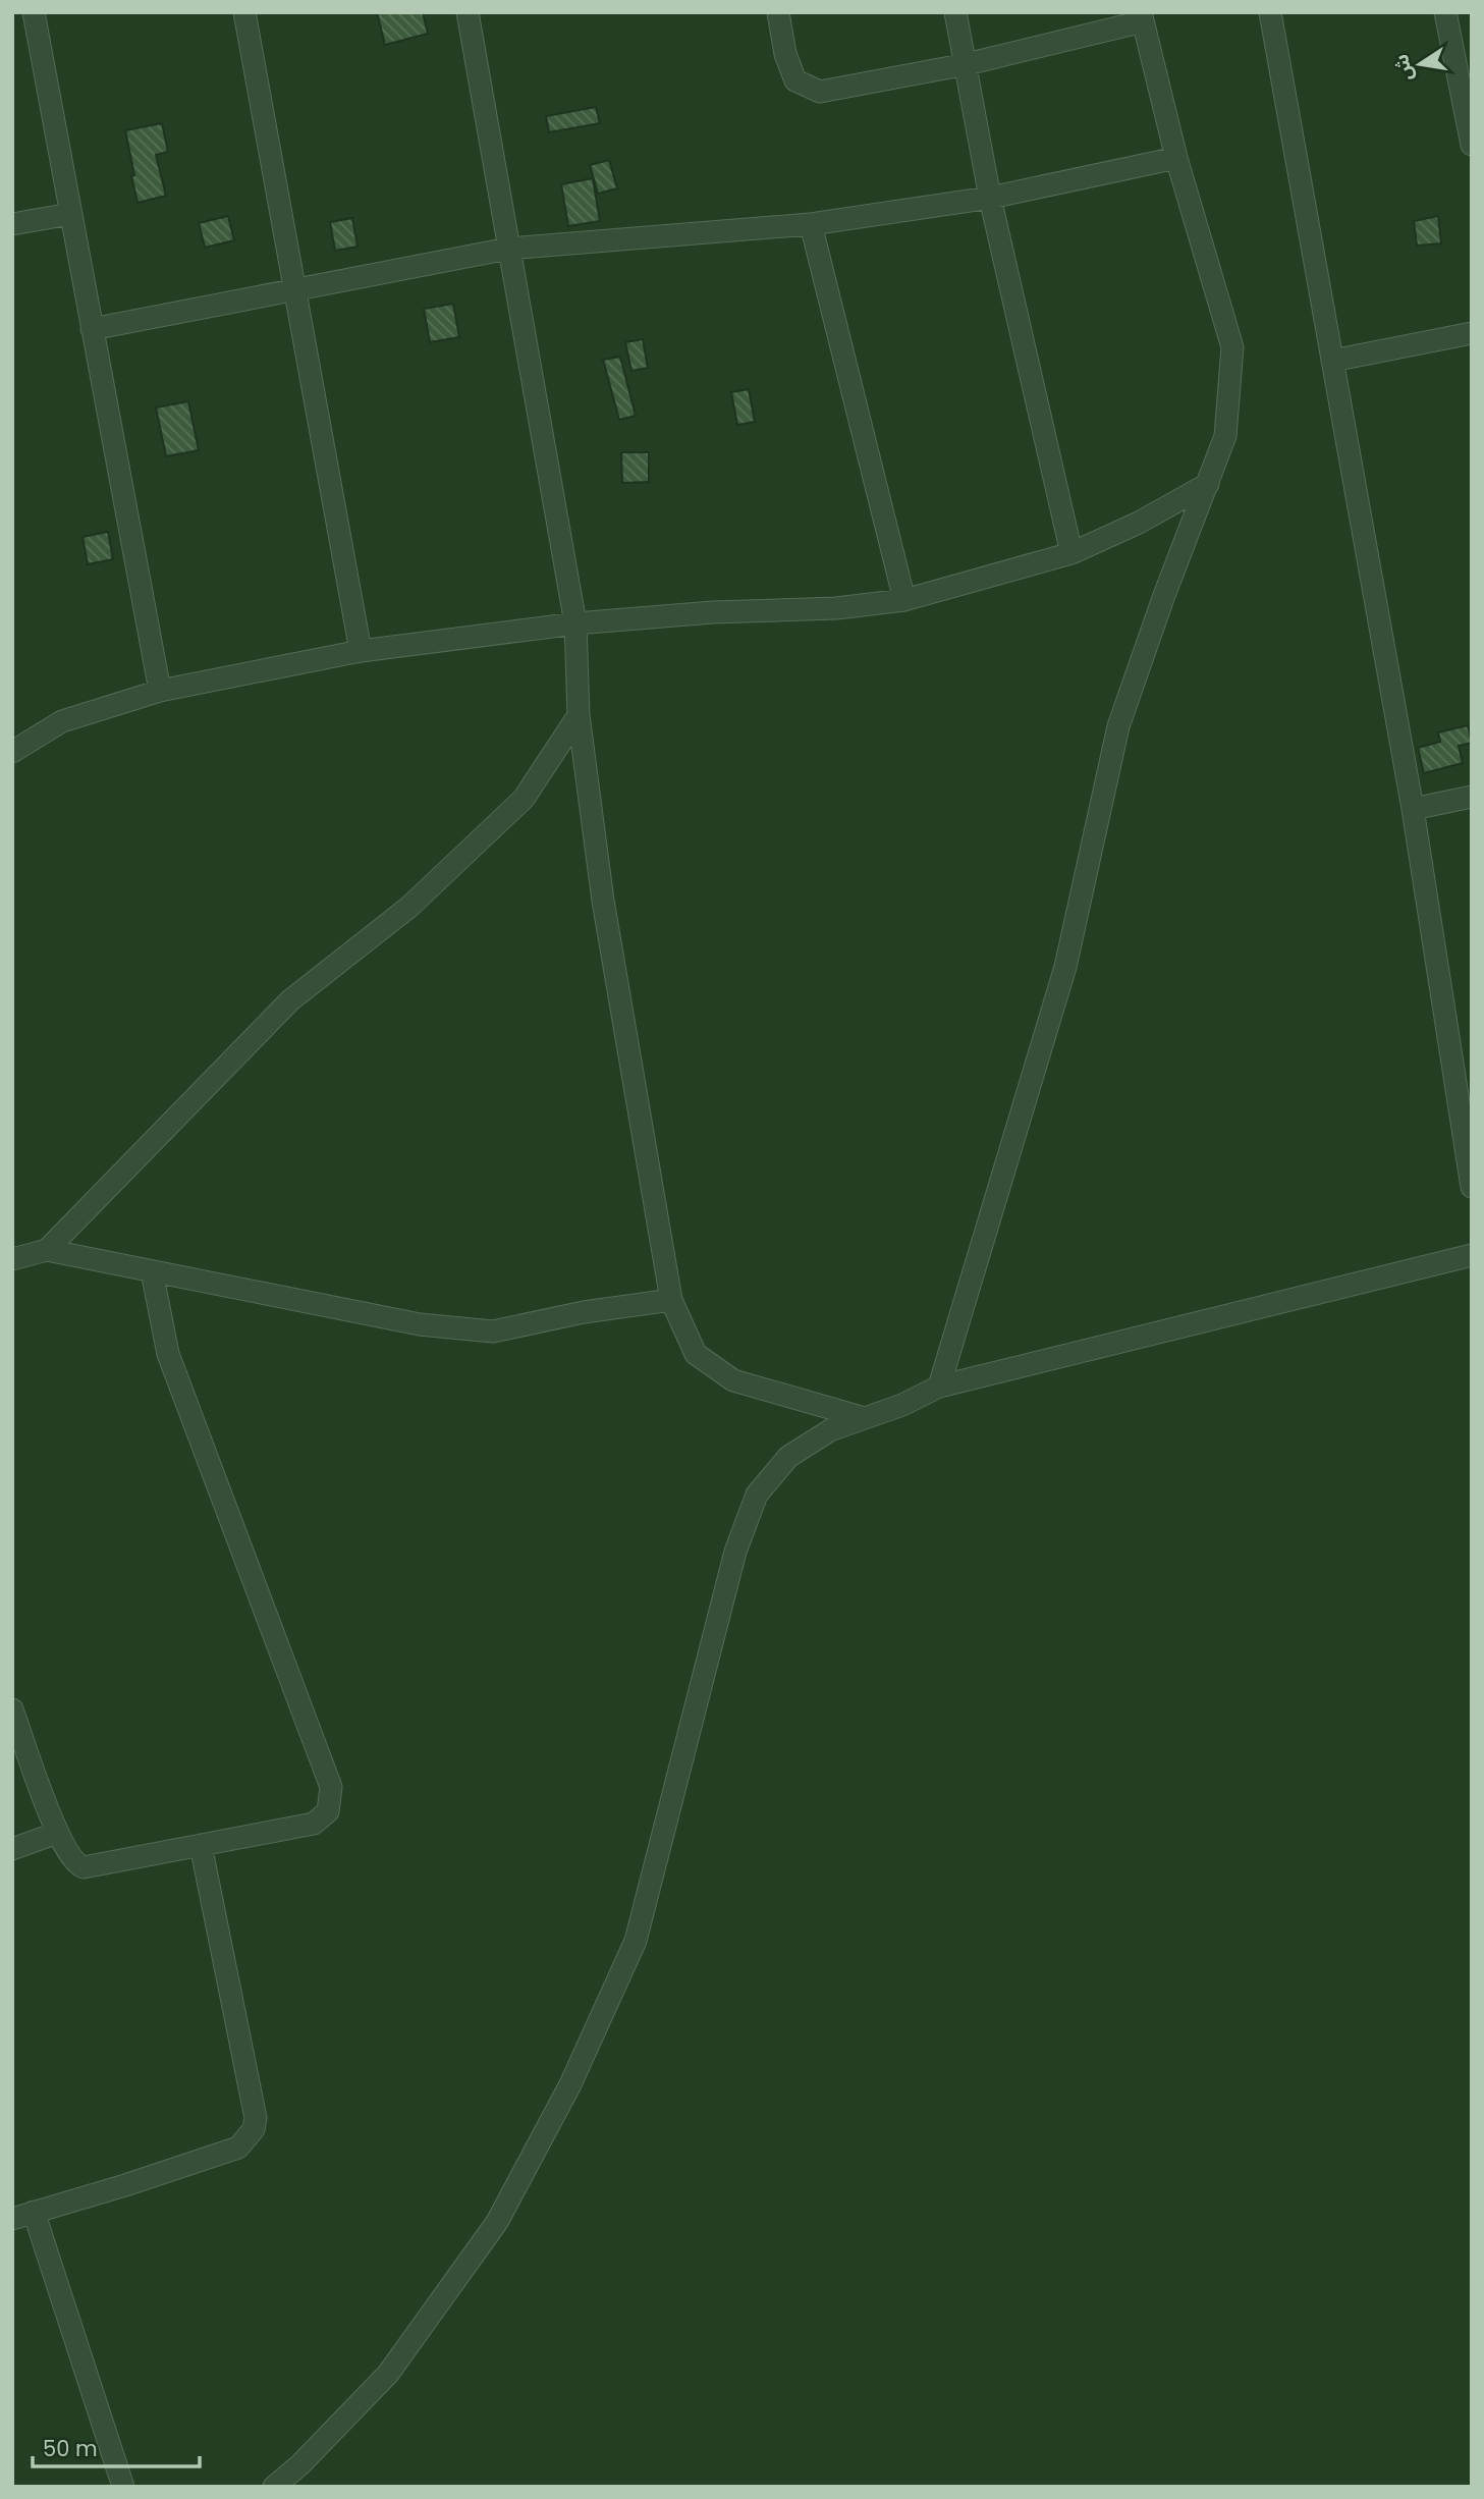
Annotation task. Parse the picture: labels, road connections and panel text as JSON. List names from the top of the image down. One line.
{"scale_bar":"50 m","north":"left"}
